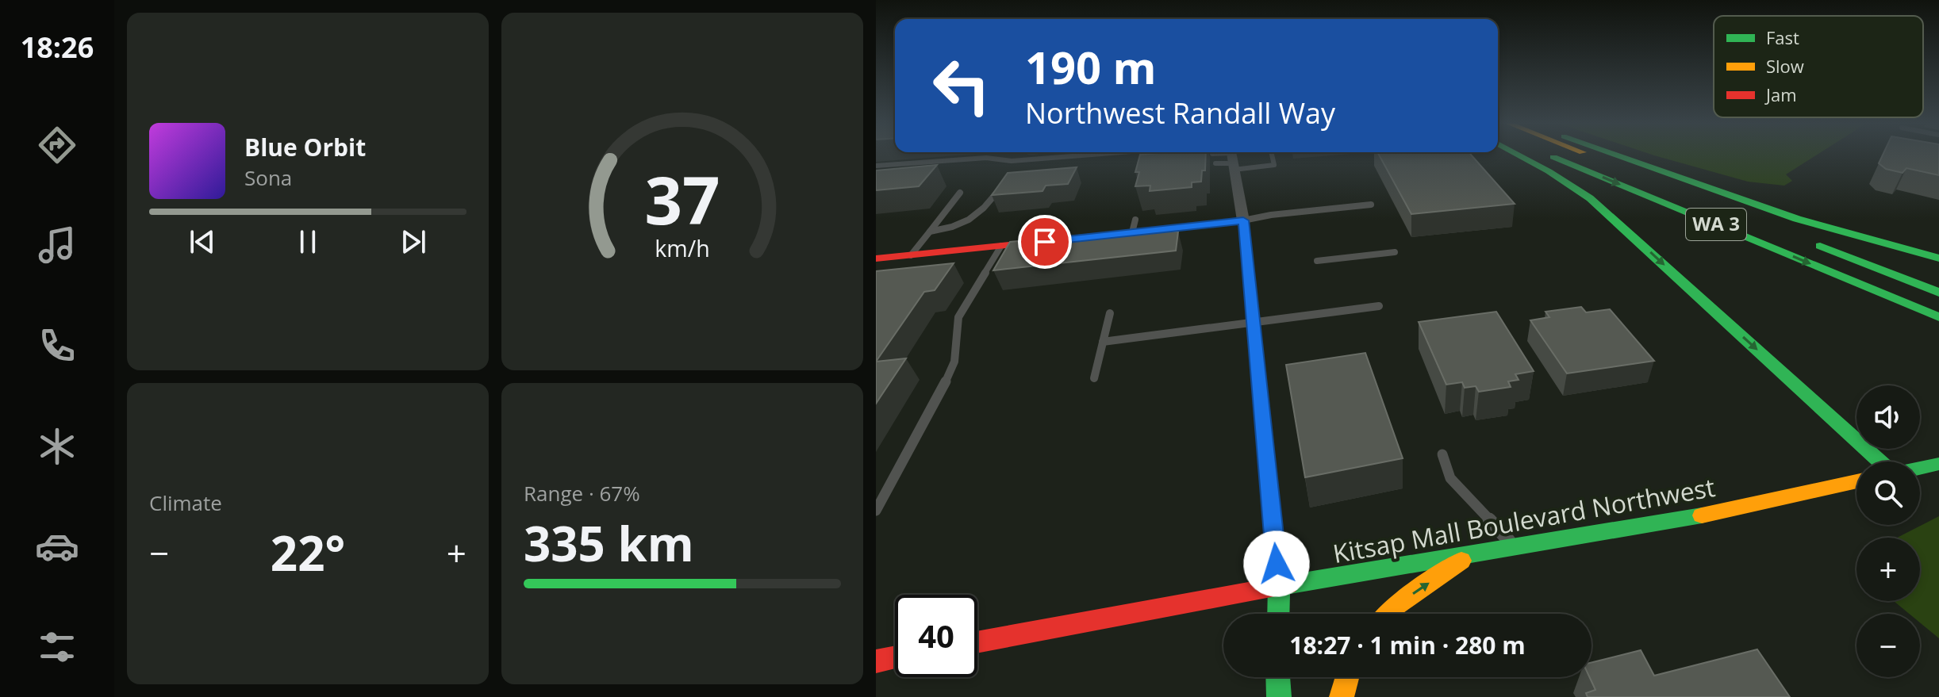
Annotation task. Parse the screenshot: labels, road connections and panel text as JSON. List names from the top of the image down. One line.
{"streets":{"main road":["WA 3","Kitsap Mall Boulevard Northwest"]},"legend":["Fast","Slow","Jam"],"page":{"tabs":"18:26","turn":["190 m","Northwest Randall Way"],"song":["Blue Orbit","Sona"],"tile":["Climate",["Range · 67%","335 km"]],"map_buttons":["+","−"],"heat":["−","22°","+"],"limit":"40","trip":"18:27 · 1 min · 280 m","gauge":["37","km/h"]}}
